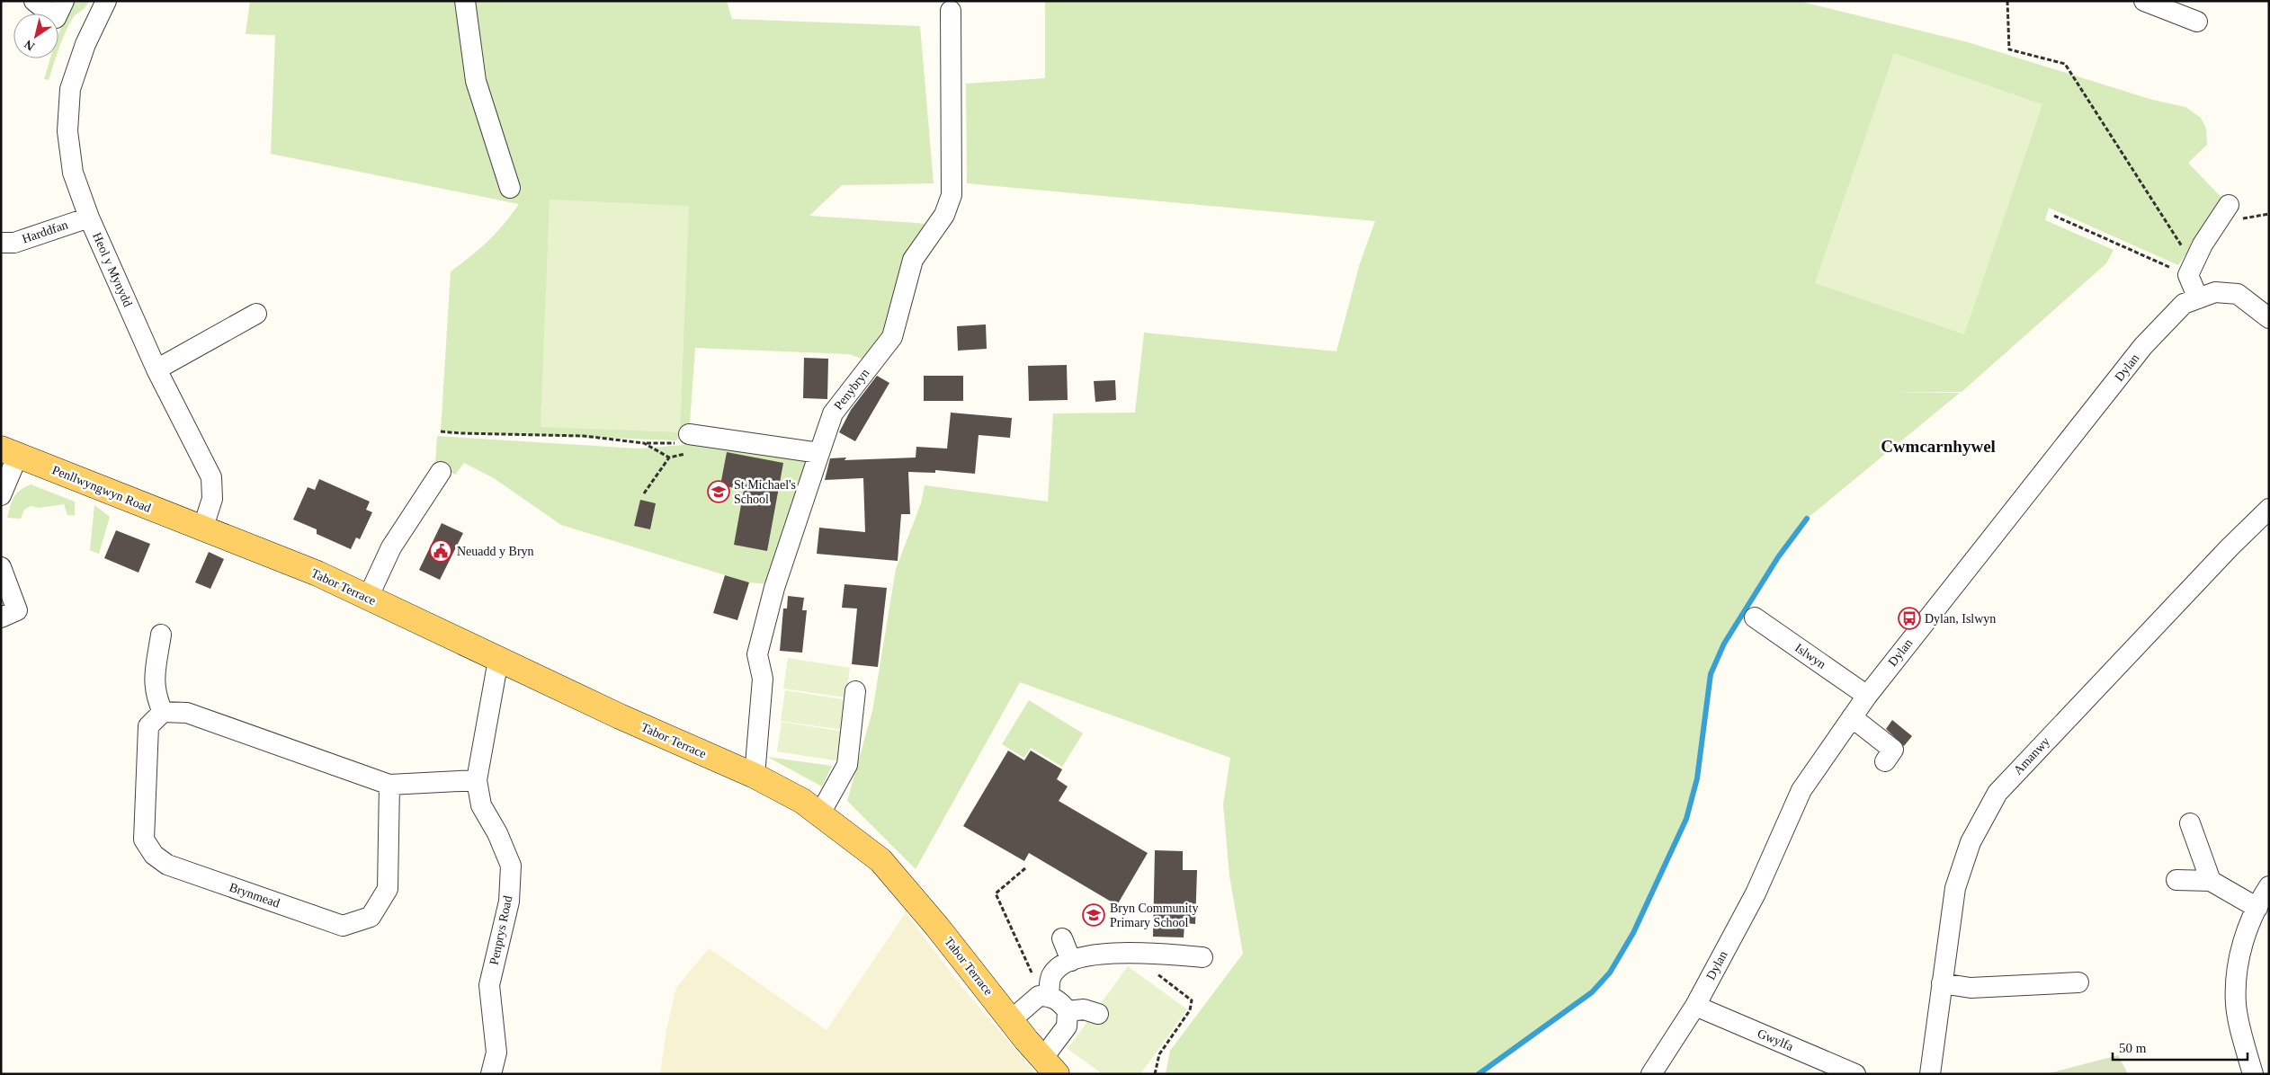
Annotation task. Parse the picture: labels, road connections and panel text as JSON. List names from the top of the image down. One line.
{"streets":{"main road":["Penllwyngwyn Road","Tabor Terrace"],"street":["Harddfan","Heol y Mynydd","Dylan","Penybryn","Islwyn","Amanwy","Brynmead","Penprys Road","Gwylfa"]},"crossings":[["Harddfan","Heol y Mynydd"],["Heol y Mynydd","Penllwyngwyn Road"],["Heol y Mynydd","Tabor Terrace"],["Dylan","Islwyn"],["Dylan","Gwylfa"],["Penybryn","Tabor Terrace"],["Penllwyngwyn Road","Tabor Terrace"],["Tabor Terrace","Penprys Road"]],"districts":["Cwmcarnhywel"],"places":{"school or university":["St Michael's School","Bryn Community Primary School"],"public building":["Neuadd y Bryn"],"bus stop":["Dylan, Islwyn"]},"scale_bar":"50 m","north":"bottom left"}
